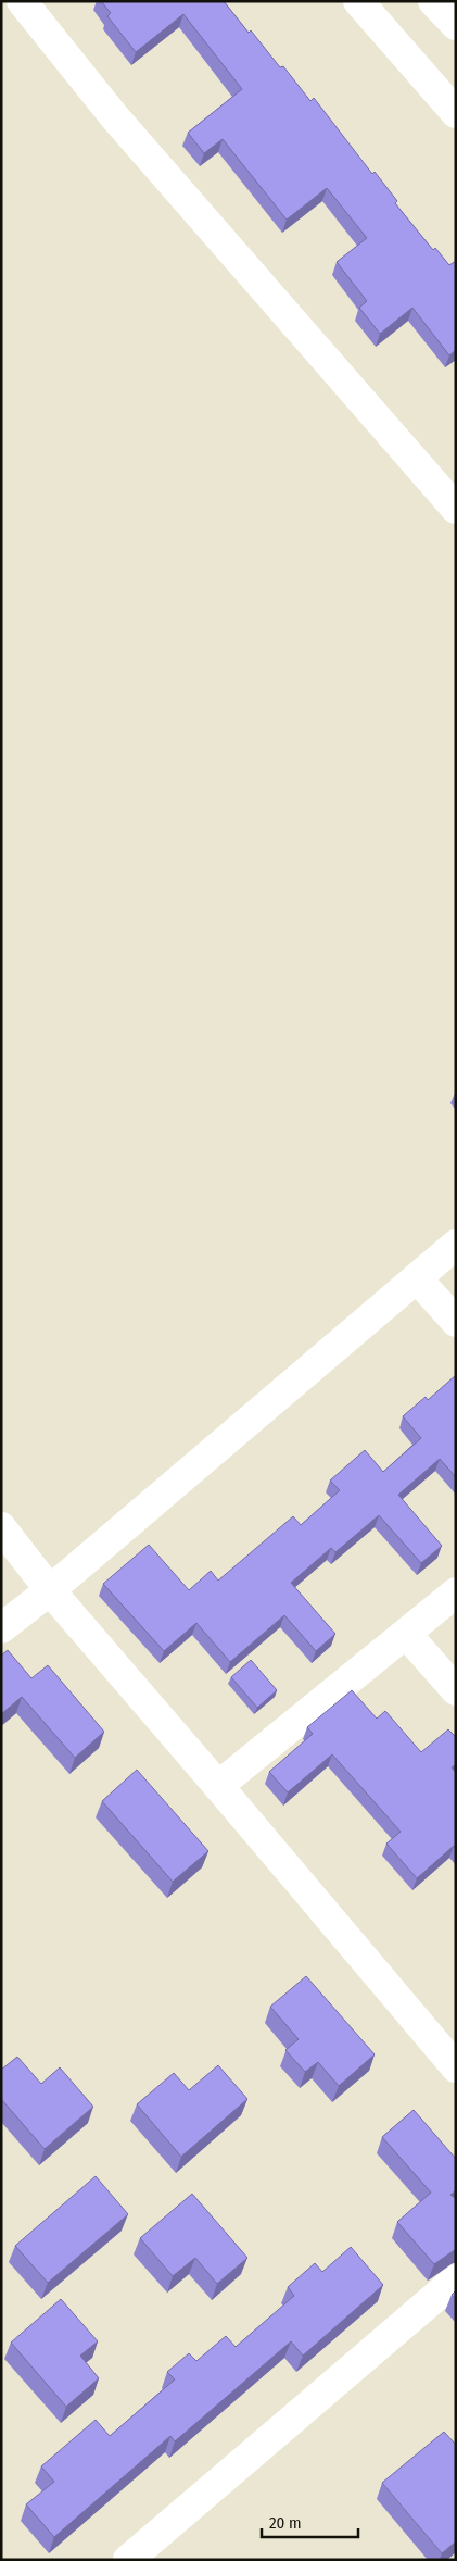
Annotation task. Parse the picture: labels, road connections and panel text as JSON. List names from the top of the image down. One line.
{"scale_bar":"20 m"}
